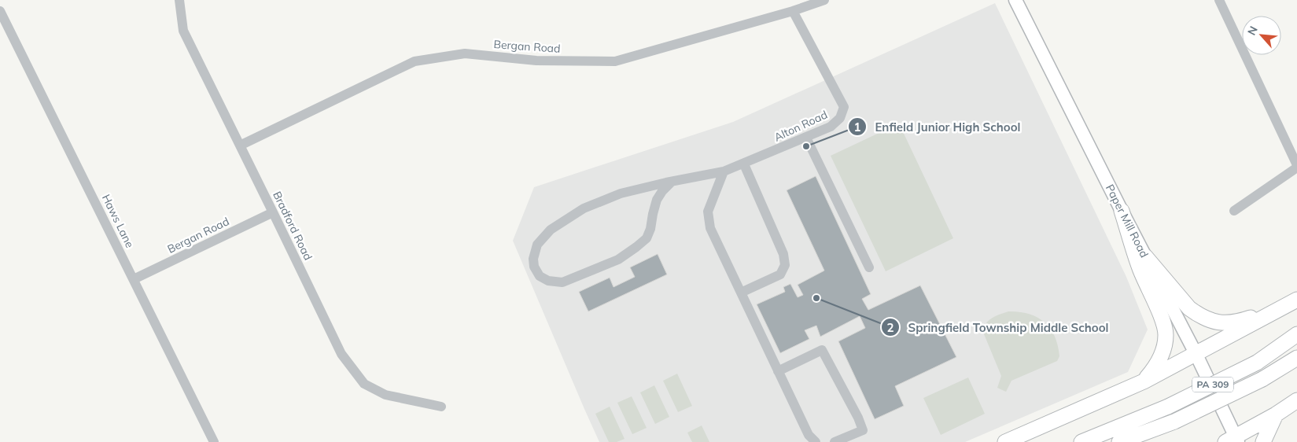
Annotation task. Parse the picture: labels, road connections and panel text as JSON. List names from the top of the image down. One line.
{"streets":{"highway":["PA 309"],"main road":["Paper Mill Road"],"street":["Bergan Road","Alton Road","Haws Lane","Bradford Road"]},"crossings":[["Bergan Road","Alton Road"],["Bergan Road","Haws Lane"],["Bergan Road","Bradford Road"]],"places":["Enfield Junior High School","Springfield Township Middle School"],"north":"top left"}
